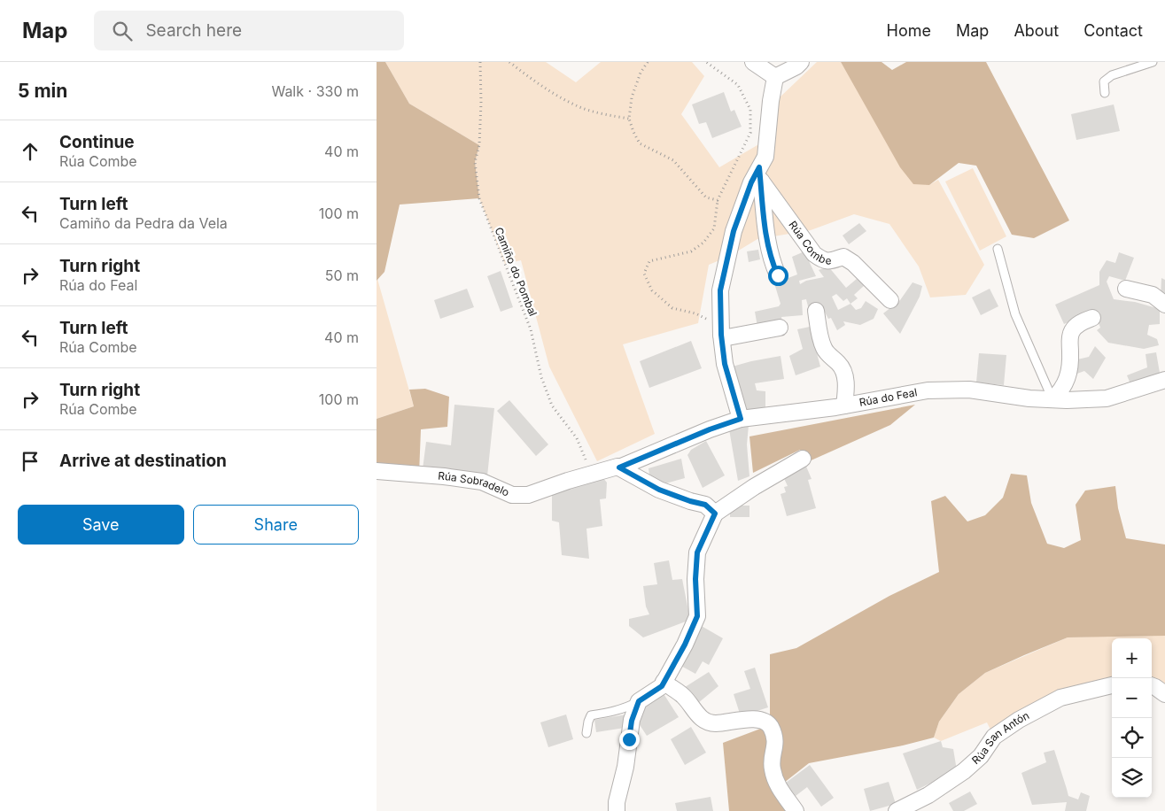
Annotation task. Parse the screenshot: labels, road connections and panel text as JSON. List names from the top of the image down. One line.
{"streets":{"street":["Rúa Combe","Rúa do Feal","Rúa Sobradelo","Rúa San Antón"],"path":["Camiño do Pombal"]},"crossings":[["Camiño do Pombal","Rúa Sobradelo"],["Rúa do Feal","Rúa Sobradelo"]],"page":{"header":"Map","search":"Search here","nav":["Home","Map","About","Contact"],"heading":["5 min","Walk · 330 m"],"list":[["Continue","Rúa Combe","40 m"],["Turn left","Camiño da Pedra da Vela","100 m"],["Turn right","Rúa do Feal","50 m"],["Turn left","Rúa Combe","40 m"],["Turn right","Rúa Combe","100 m"],"Arrive at destination"],"buttons":["Save","Share"],"map_buttons":["+","−"]}}
